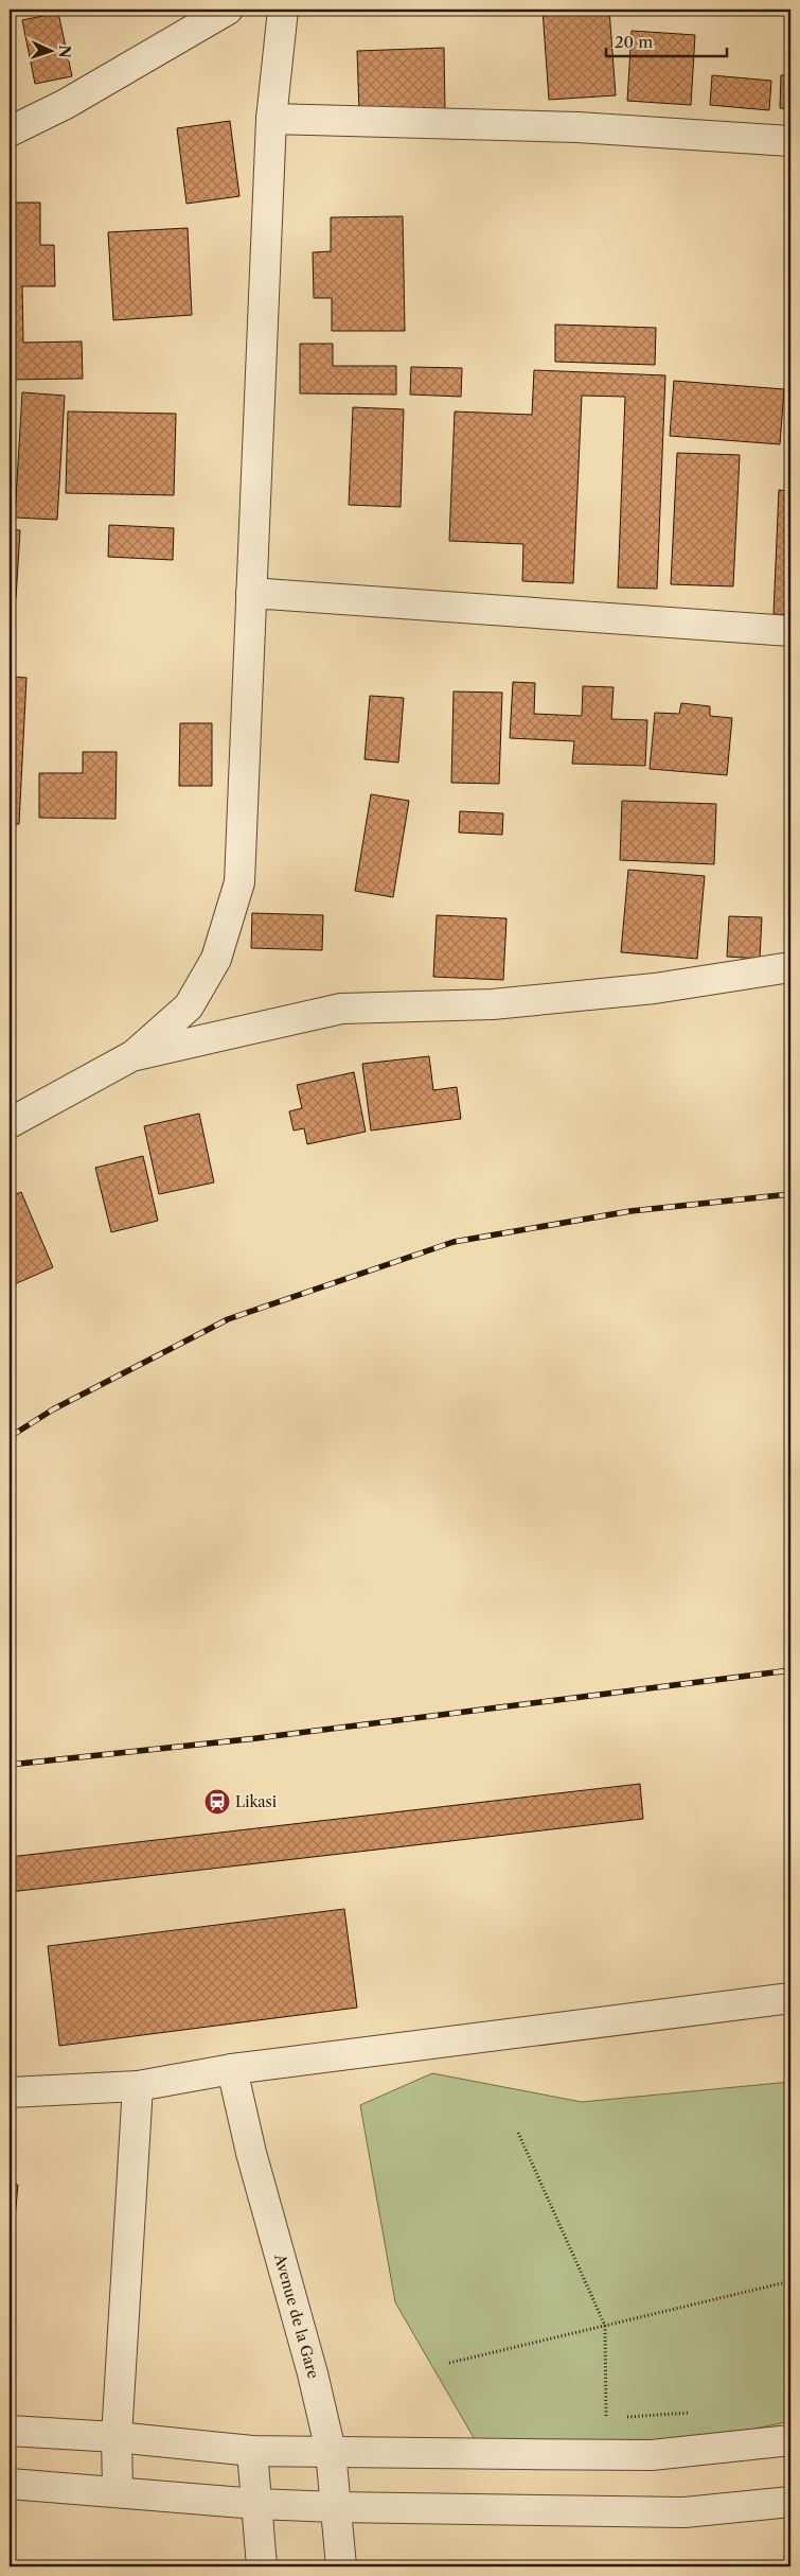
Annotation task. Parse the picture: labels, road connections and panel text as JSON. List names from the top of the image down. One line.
{"streets":{"street":["Avenue de la Gare"]},"places":{"station":["Likasi"]},"scale_bar":"20 m","north":"right"}
